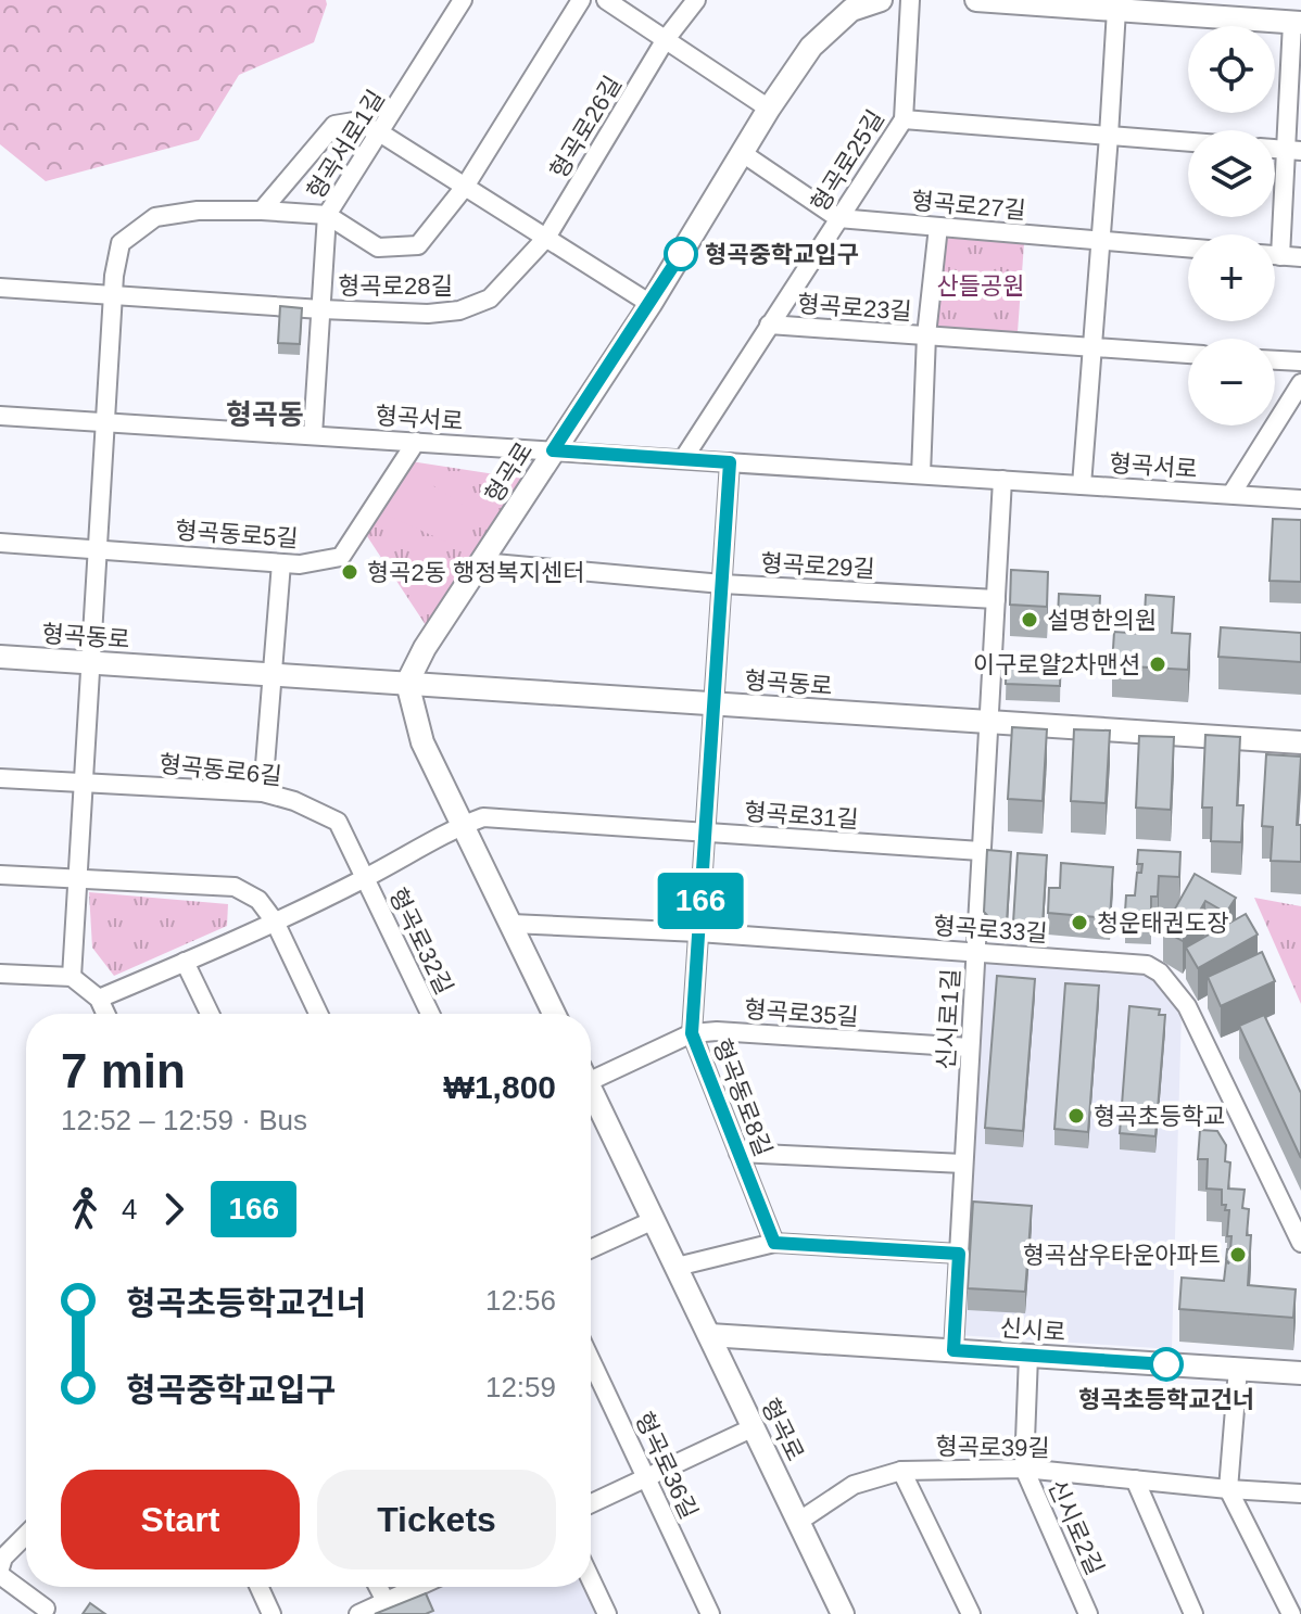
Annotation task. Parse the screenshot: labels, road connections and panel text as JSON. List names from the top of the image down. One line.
{"streets":{"street":["형곡로26길","형곡서로1길","형곡로25길","형곡로27길","형곡로28길","형곡로23길","형곡서로","형곡로","형곡동로5길","형곡로29길","형곡동로","형곡동로6길","형곡로31길","형곡로33길","형곡로32길","형곡로35길","신시로1길","형곡동로8길","신시로","형곡로39길","형곡로36길","신시로2길"]},"crossings":[["형곡로26길","형곡로28길"],["형곡서로1길","형곡로28길"],["형곡서로1길","형곡서로"],["형곡로25길","형곡로27길"],["형곡로25길","형곡로23길"],["형곡로25길","형곡서로"],["형곡로27길","형곡로"],["형곡서로","형곡로"],["형곡서로","형곡동로5길"],["형곡로","형곡로29길"],["형곡로","형곡동로"],["형곡로","신시로"],["형곡로","형곡로39길"],["형곡동로","신시로1길"],["형곡동로","형곡동로8길"],["형곡동로6길","형곡로32길"],["형곡로31길","형곡로32길"],["형곡로31길","신시로1길"],["형곡로31길","형곡동로8길"],["형곡로33길","신시로1길"],["형곡로33길","형곡동로8길"],["형곡로35길","신시로1길"],["형곡로35길","형곡동로8길"],["신시로1길","신시로"],["신시로","신시로2길"],["형곡로39길","신시로2길"]],"districts":["형곡동"],"parks":["산들공원"],"places":["형곡중학교입구","형곡2동 행정복지센터","설명한의원","이구로얄2차맨션","청운태권도장","형곡초등학교","형곡삼우타운아파트","형곡초등학교건너"],"lines":["bus line 166"],"page":{"on_map":"166","map_buttons":["+","−"],"heading":["7 min","12:52 – 12:59 · Bus","₩1,800"],"legs":["4","166"],"list":[{"name":"형곡초등학교건너","value":"12:56"},{"name":"형곡중학교입구","value":"12:59"}],"buttons":["Start","Tickets"]}}
